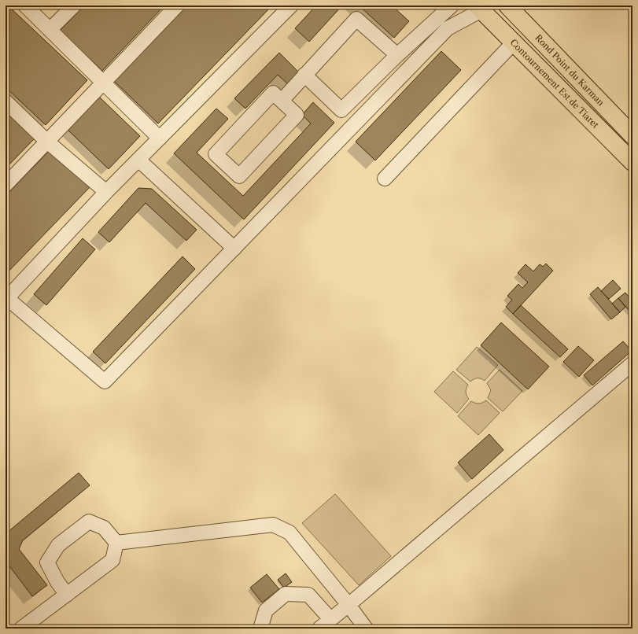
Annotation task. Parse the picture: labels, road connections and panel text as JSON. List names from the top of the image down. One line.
{"streets":{"highway":["Rond Point du Karman","Contournement Est de Tiaret"]}}
